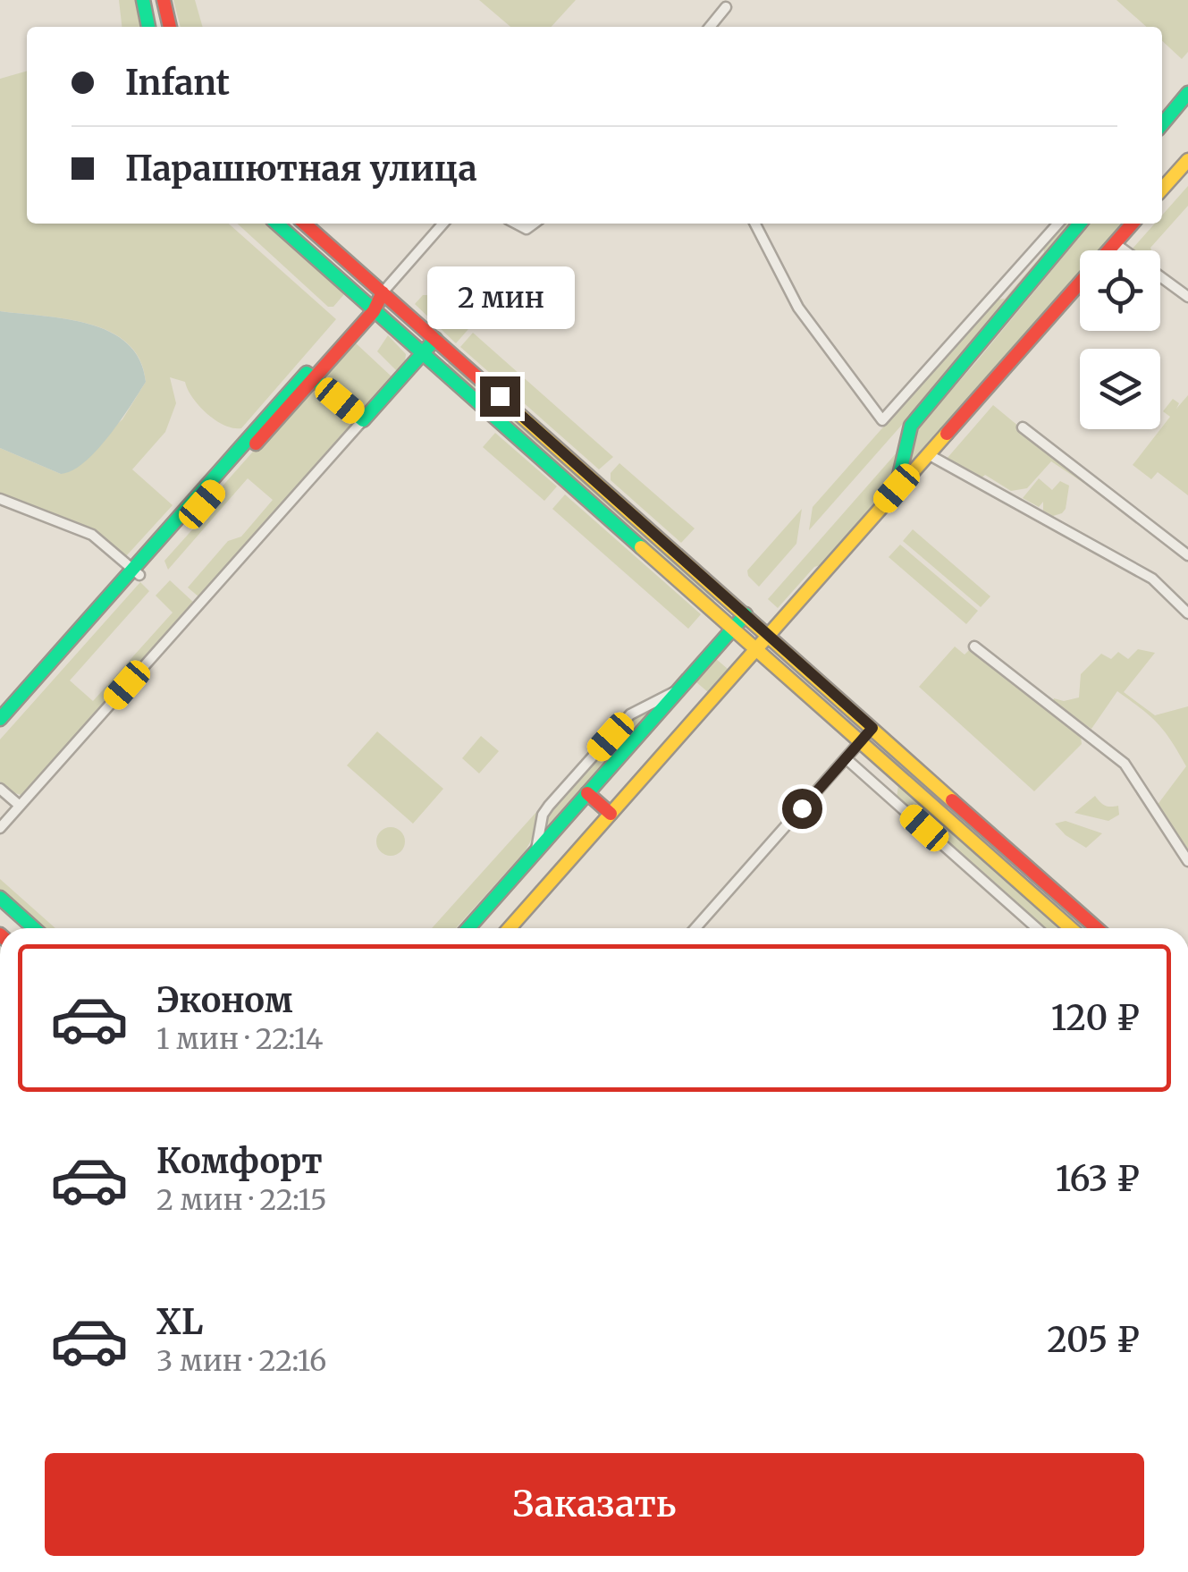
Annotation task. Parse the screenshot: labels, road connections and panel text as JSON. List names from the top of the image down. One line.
{"page":{"banner":["Infant","Парашютная улица"],"bubble":"2 мин","list":[{"name":"Эконом","note":"1 мин · 22:14","value":"120 ₽"},{"name":"Комфорт","note":"2 мин · 22:15","value":"163 ₽"},{"name":"XL","note":"3 мин · 22:16","value":"205 ₽"}],"buttons":"Заказать"}}
